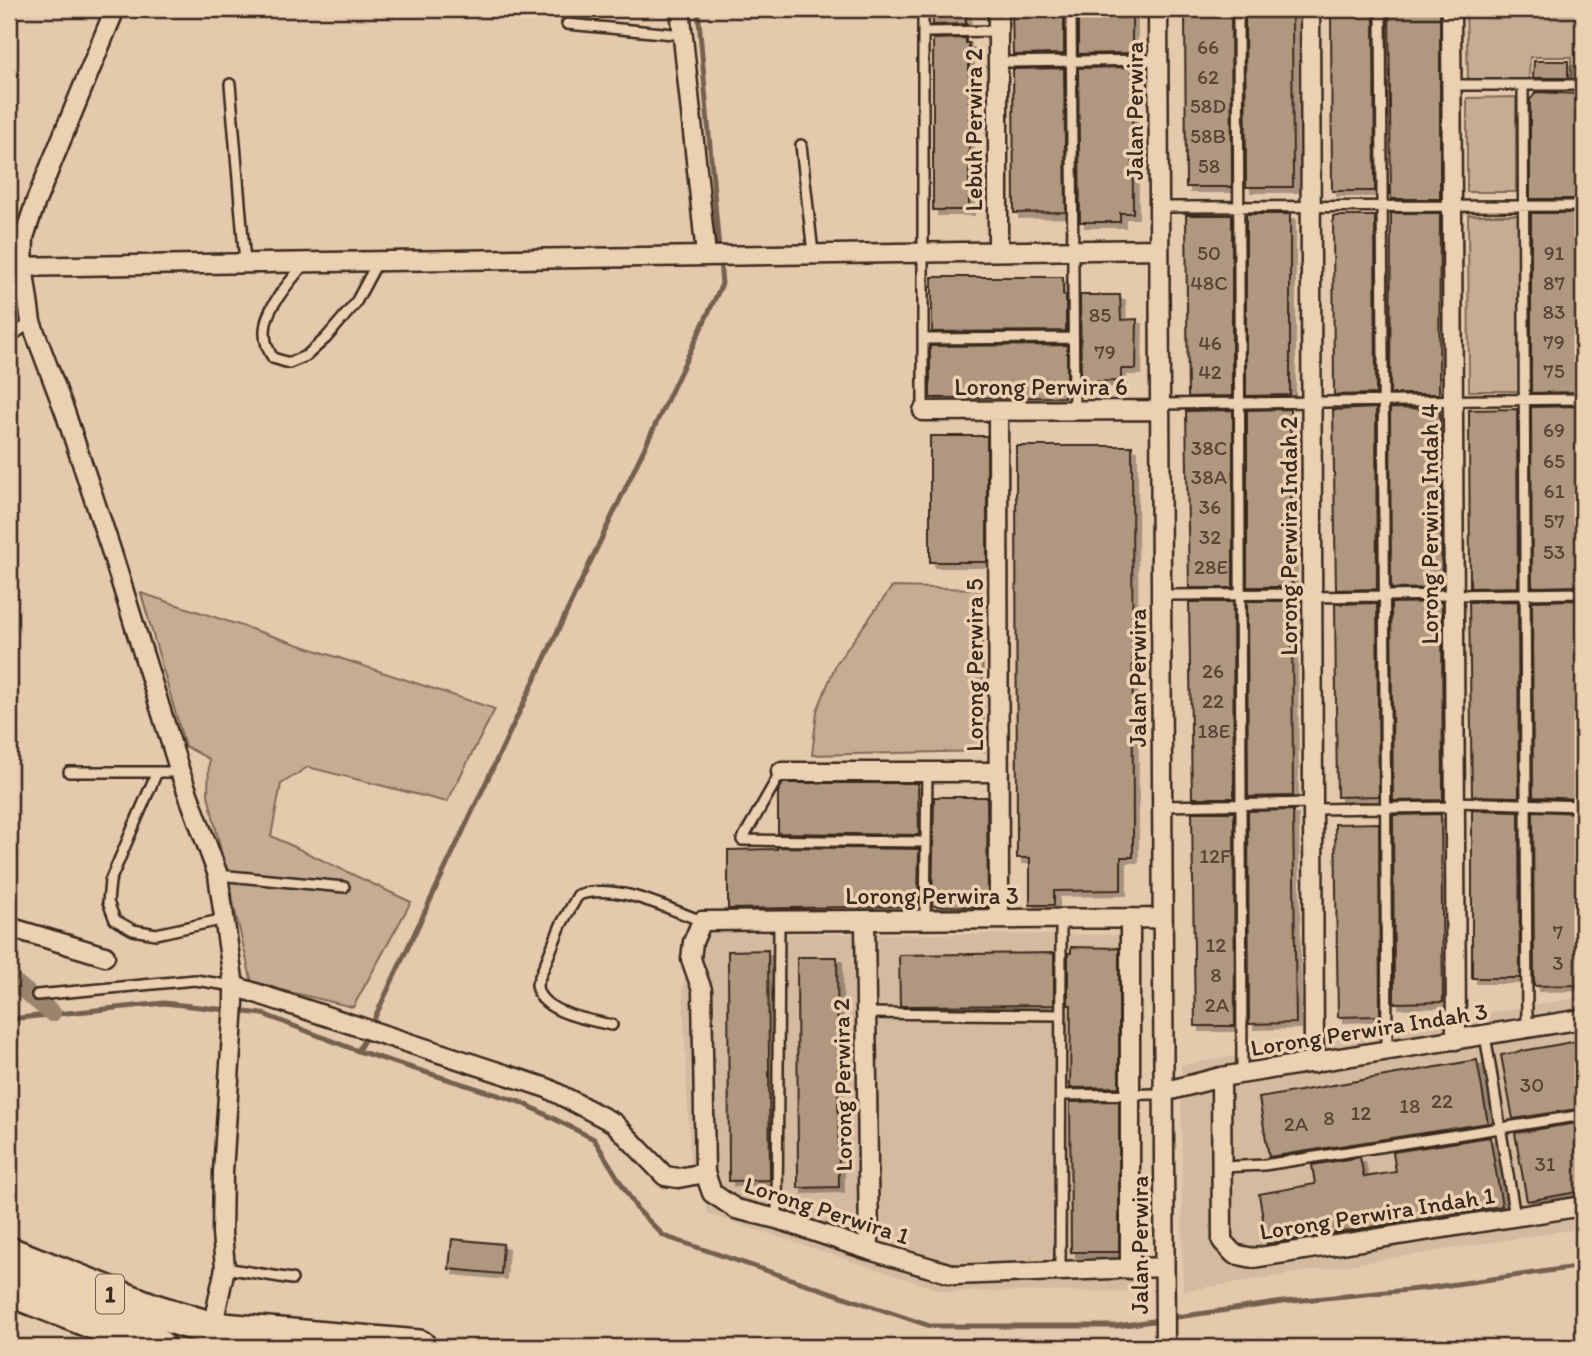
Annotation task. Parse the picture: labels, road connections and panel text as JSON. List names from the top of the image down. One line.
{"streets":{"highway":["1"],"street":["Jalan Perwira","Lebuh Perwira 2","Lorong Perwira 6","Lorong Perwira Indah 4","Lorong Perwira Indah 2","Lorong Perwira 5","Lorong Perwira 3","Lorong Perwira Indah 3","Lorong Perwira 2","Lorong Perwira 1","Lorong Perwira Indah 1"]},"crossings":[["Jalan Perwira","Lorong Perwira 6"],["Jalan Perwira","Lorong Perwira 3"],["Jalan Perwira","Lorong Perwira Indah 3"],["Jalan Perwira","Lorong Perwira 1"],["Lorong Perwira 6","Lorong Perwira 5"],["Lorong Perwira Indah 4","Lorong Perwira Indah 3"],["Lorong Perwira Indah 2","Lorong Perwira Indah 3"],["Lorong Perwira 5","Lorong Perwira 3"],["Lorong Perwira 3","Lorong Perwira 2"],["Lorong Perwira 3","Lorong Perwira 1"],["Lorong Perwira Indah 3","Lorong Perwira Indah 1"],["Lorong Perwira 2","Lorong Perwira 1"]],"house_numbers":["66","62","58D","58B","58","50","91","48C","87","83","85","79","46","79","75","42","69","38C","65","38A","61","36","57","32","53","28E","26","22","18E","12F","7","12","3","8","2A","30","22","18","12","8","2A","31"]}
